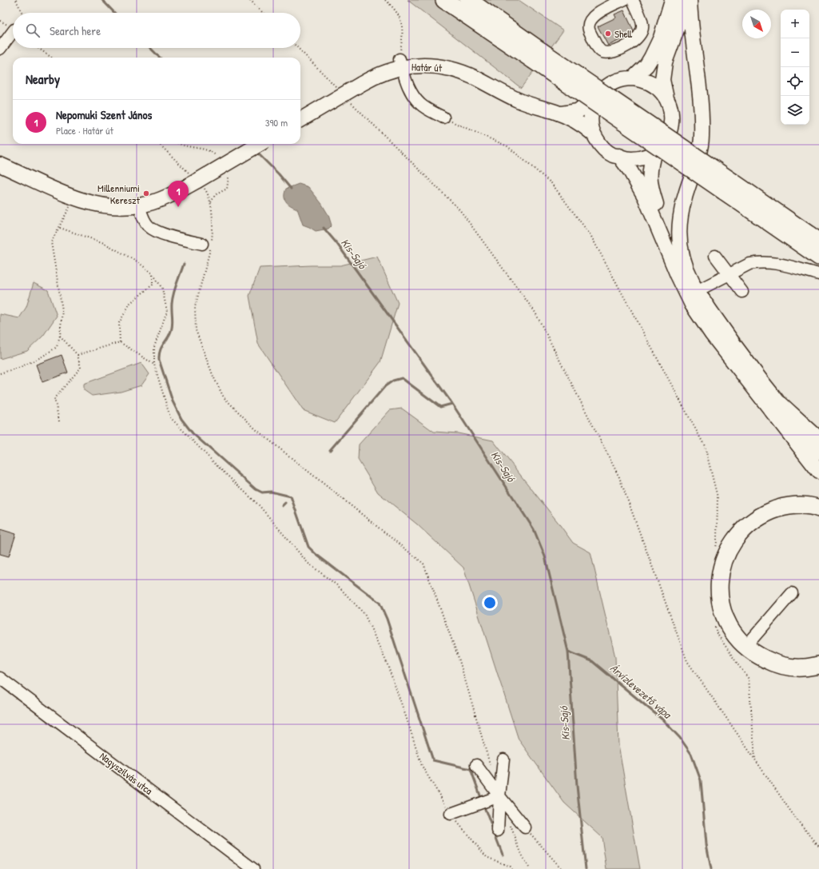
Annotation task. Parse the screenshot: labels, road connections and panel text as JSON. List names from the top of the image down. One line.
{"streets":{"main road":["Határ út"],"street":["Nagyszilvás utca"]},"water":["Kis-Sajó","Árvízlevezető vápa"],"places":["Shell","Millenniumi Kereszt"],"north":"bottom right","page":{"map_buttons":["+","−"],"search":"Search here","heading":"Nearby","list":[{"mark":"1","name":"Nepomuki Szent János","note":"Place · Határ út","value":"390 m"}],"pins":"1"}}
